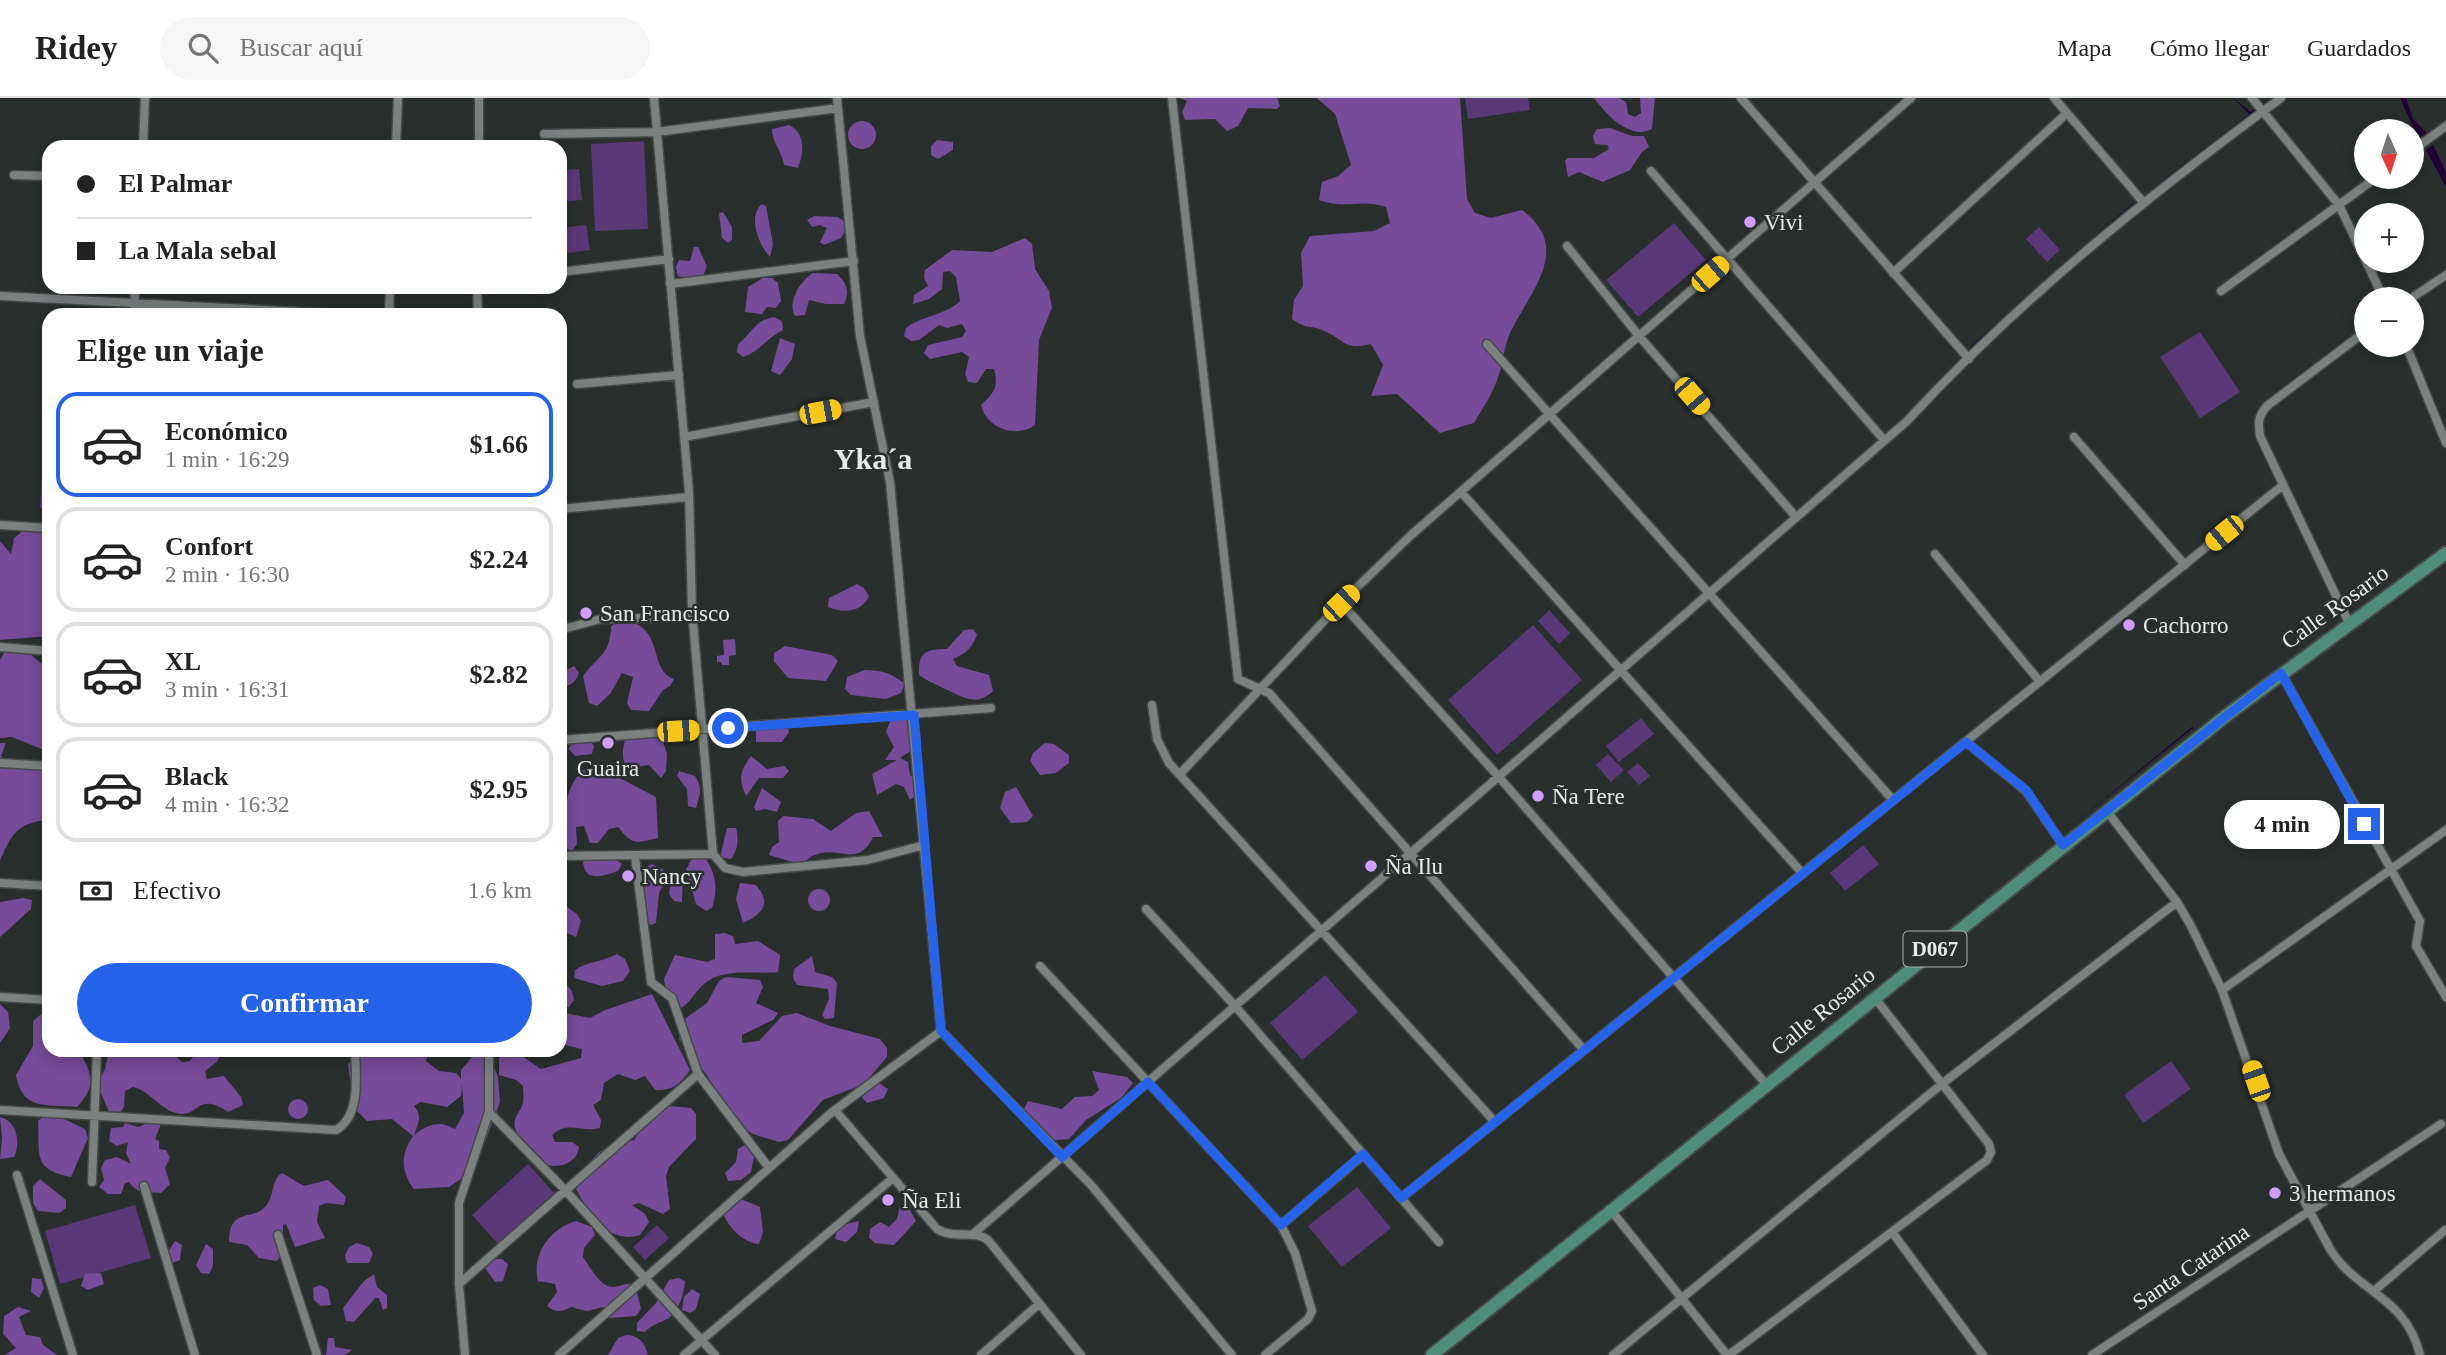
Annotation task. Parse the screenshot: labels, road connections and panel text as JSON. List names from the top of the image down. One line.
{"streets":{"main road":["Calle Rosario","D067"],"street":["Santa Catarina"]},"districts":["Yka´a"],"places":["Vivi","San Francisco","Cachorro","Guaira","Ña Tere","Ña Ilu","Nancy","3 hermanos","Ña Eli"],"north":"bottom","page":{"header":"Ridey","search":"Buscar aquí","nav":["Mapa","Cómo llegar","Guardados"],"map_buttons":["+","−"],"banner":["El Palmar","La Mala sebal"],"heading":"Elige un viaje","list":[{"name":"Económico","note":"1 min · 16:29","value":"$1.66"},{"name":"Confort","note":"2 min · 16:30","value":"$2.24"},{"name":"XL","note":"3 min · 16:31","value":"$2.82"},{"name":"Black","note":"4 min · 16:32","value":"$2.95"}],"bubble":"4 min","pay":["Efectivo","1.6 km"],"buttons":"Confirmar"}}
